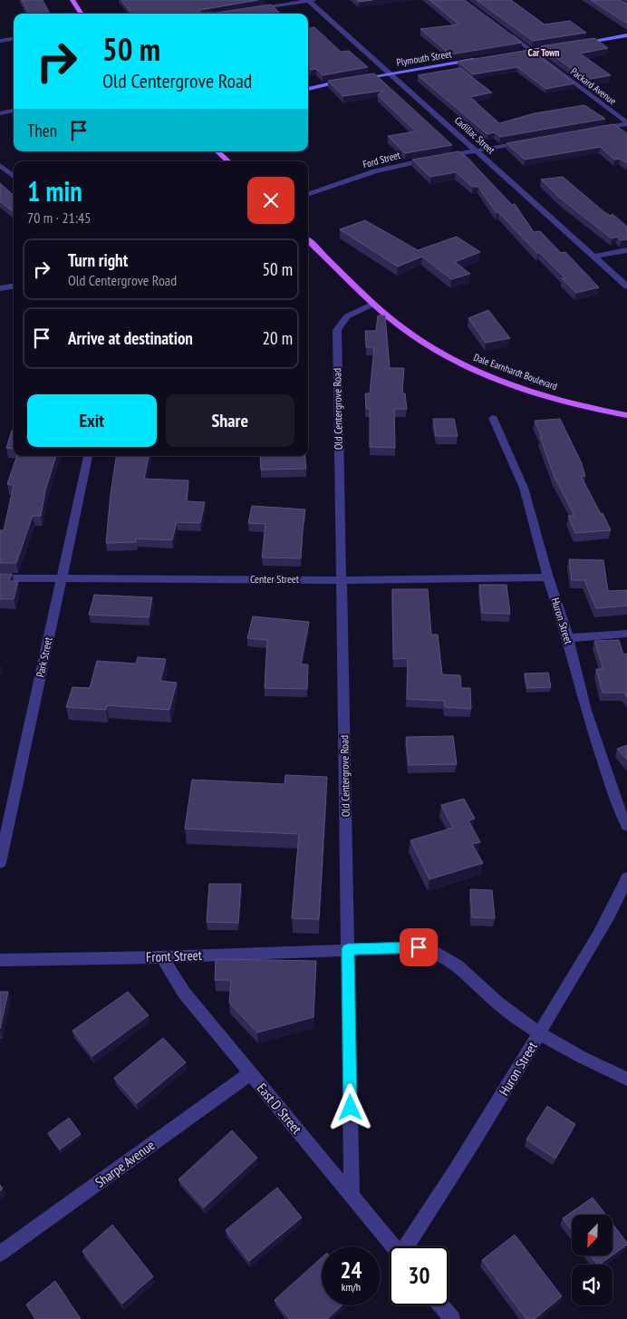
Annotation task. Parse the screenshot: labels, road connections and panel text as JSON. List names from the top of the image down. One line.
{"streets":{"main road":["Dale Earnhardt Boulevard"],"street":["Plymouth Street","Packard Avenue","Cadillac Street","Ford Street","Old Centergrove Road","Center Street","Huron Street","Park Street","Front Street","East D Street","Sharpe Avenue"]},"crossings":[["Plymouth Street","Cadillac Street"],["Cadillac Street","Ford Street"],["Dale Earnhardt Boulevard","Old Centergrove Road"],["Old Centergrove Road","Center Street"],["Old Centergrove Road","Front Street"],["Old Centergrove Road","East D Street"],["Center Street","Huron Street"],["Center Street","Park Street"],["Front Street","East D Street"],["East D Street","Sharpe Avenue"]],"districts":["Car Town"],"north":"bottom left","page":{"turn":["50 m","Old Centergrove Road"],"then":"Then","heading":["1 min","70 m · 21:45"],"list":[{"name":"Turn right","note":"Old Centergrove Road","value":"50 m"},{"name":"Arrive at destination","value":"20 m"}],"buttons":["Exit","Share"],"speed":"24 km/h","limit":"30"}}
